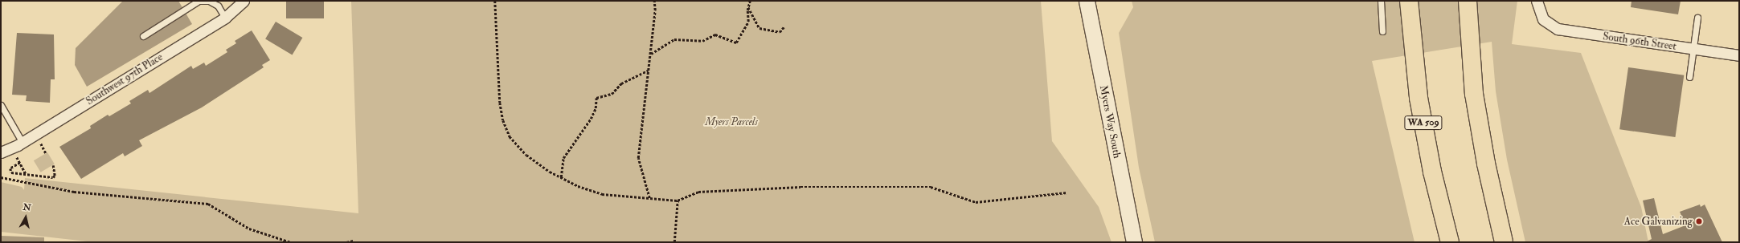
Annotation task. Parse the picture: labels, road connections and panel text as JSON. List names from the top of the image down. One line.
{"streets":{"highway":["WA 509"],"main road":["Myers Way South"],"street":["South 96th Street","Southwest 97th Place"]},"parks":["Myers Parcels"],"places":["Ace Galvanizing"],"north":"top"}
